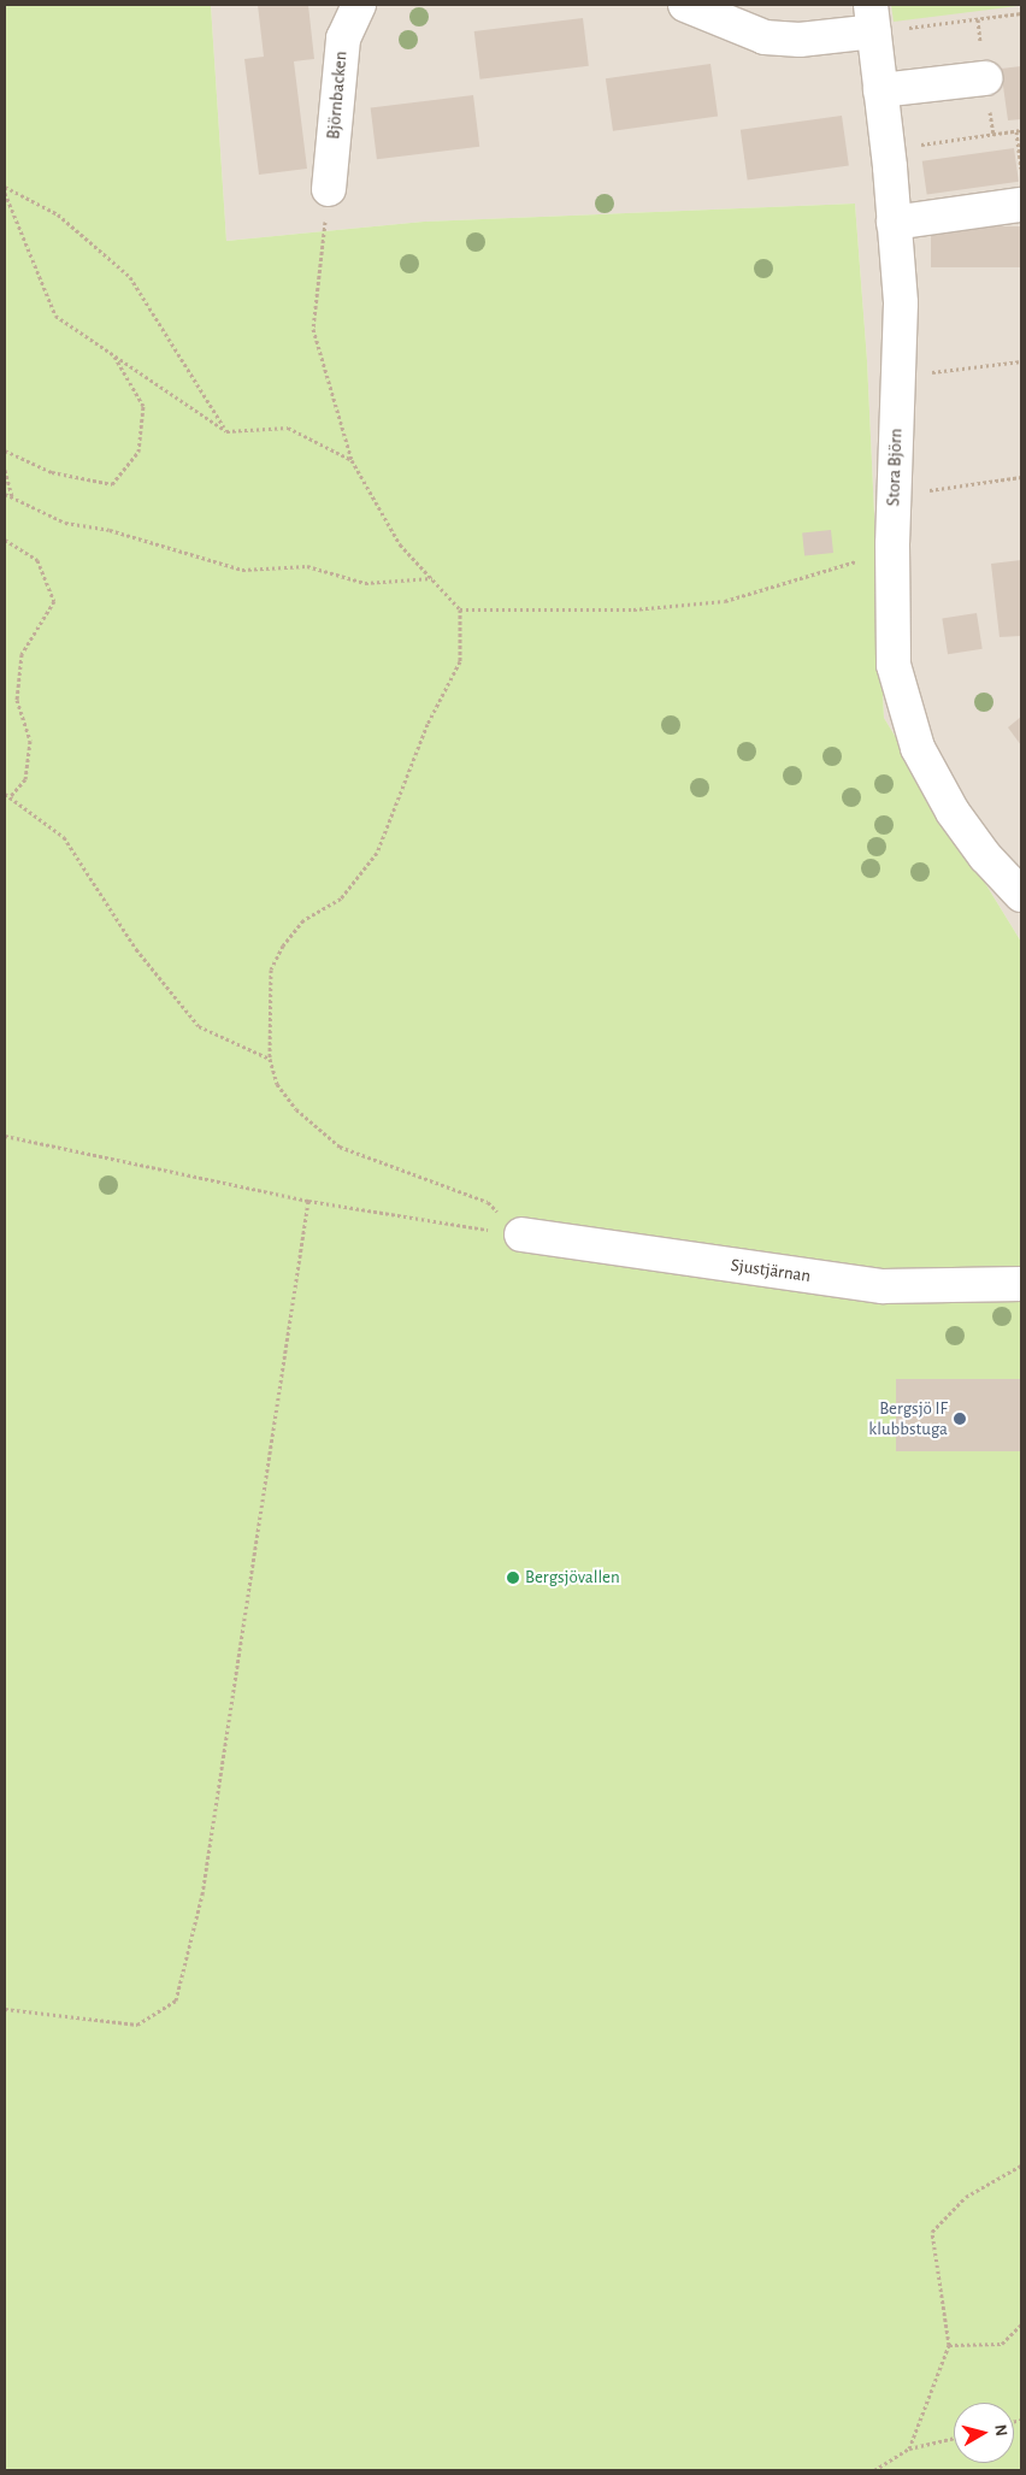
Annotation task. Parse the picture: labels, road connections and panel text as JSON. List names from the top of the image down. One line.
{"streets":{"street":["Björnbacken","Stora Björn","Sjustjärnan"]},"places":["Bergsjö IF klubbstuga","Bergsjövallen"],"north":"right"}
